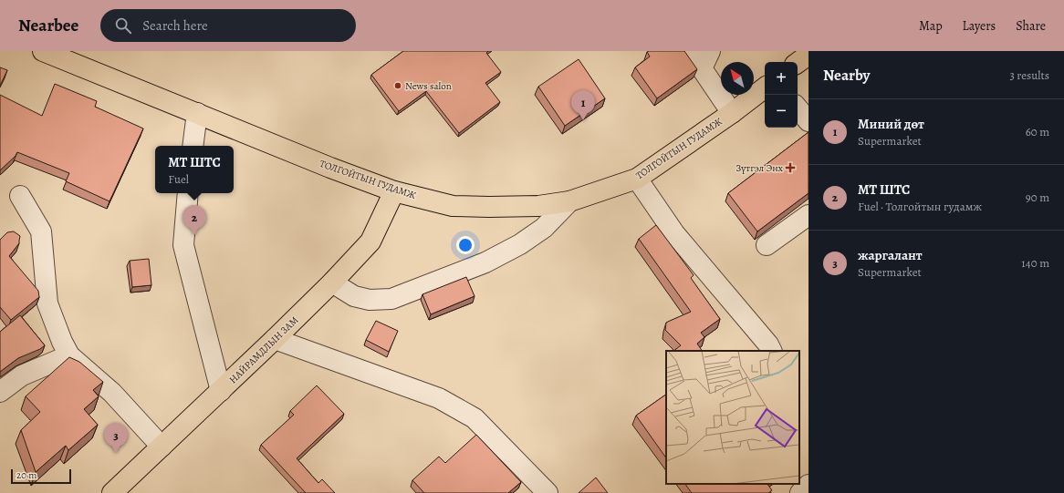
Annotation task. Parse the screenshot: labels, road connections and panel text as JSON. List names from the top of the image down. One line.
{"streets":{"main road":["ТОЛГОЙТЫН ГУДАМЖ","НАЙРАМДЛЫН ЗАМ"]},"crossings":[["ТОЛГОЙТЫН ГУДАМЖ","НАЙРАМДЛЫН ЗАМ"]],"places":{"other":["News salon"],"health":["Зүтгэл Энх"]},"scale_bar":"20 m","north":"top left","page":{"header":"Nearbee","search":"Search here","nav":["Map","Layers","Share"],"heading":["Nearby","3 results"],"map_buttons":["+","−"],"pins":["1","2","3"],"list":[{"mark":"1","name":"Миний дөт","note":"Supermarket","value":"60 m"},{"mark":"2","name":"МТ ШТС","note":"Fuel · Толгойтын гудамж","value":"90 m"},{"mark":"3","name":"жаргалант","note":"Supermarket","value":"140 m"}],"popup":["МТ ШТС","Fuel"],"scale":"20 m"}}
